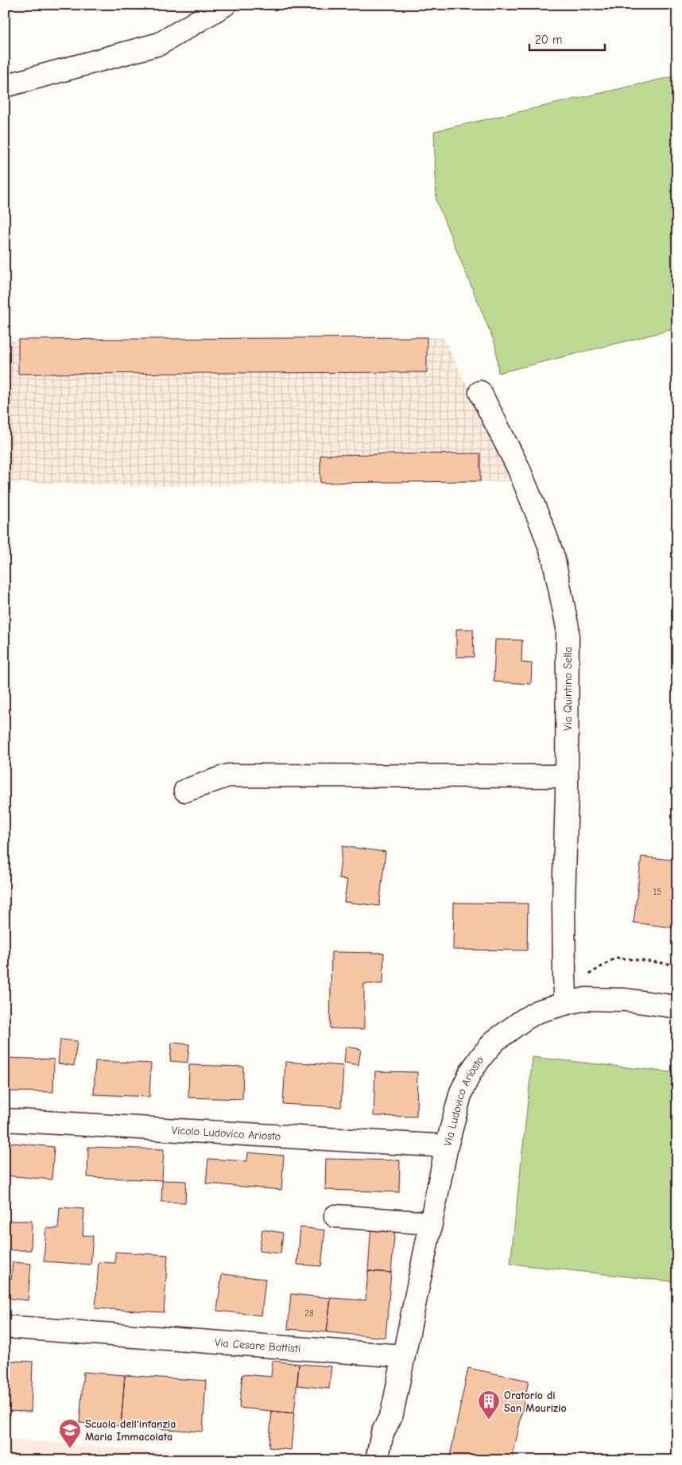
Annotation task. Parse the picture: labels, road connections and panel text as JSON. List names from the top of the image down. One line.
{"streets":{"street":["Via Quintino Sella","Via Ludovico Ariosto","Vicolo Ludovico Ariosto","Via Cesare Battisti"]},"crossings":[["Via Quintino Sella","Via Ludovico Ariosto"],["Via Ludovico Ariosto","Vicolo Ludovico Ariosto"],["Via Ludovico Ariosto","Via Cesare Battisti"]],"places":{"building":["Oratorio di San Maurizio"],"school or university":["Scuola dell'infanzia Maria Immacolata"]},"house_numbers":["15","28"],"scale_bar":"20 m"}
